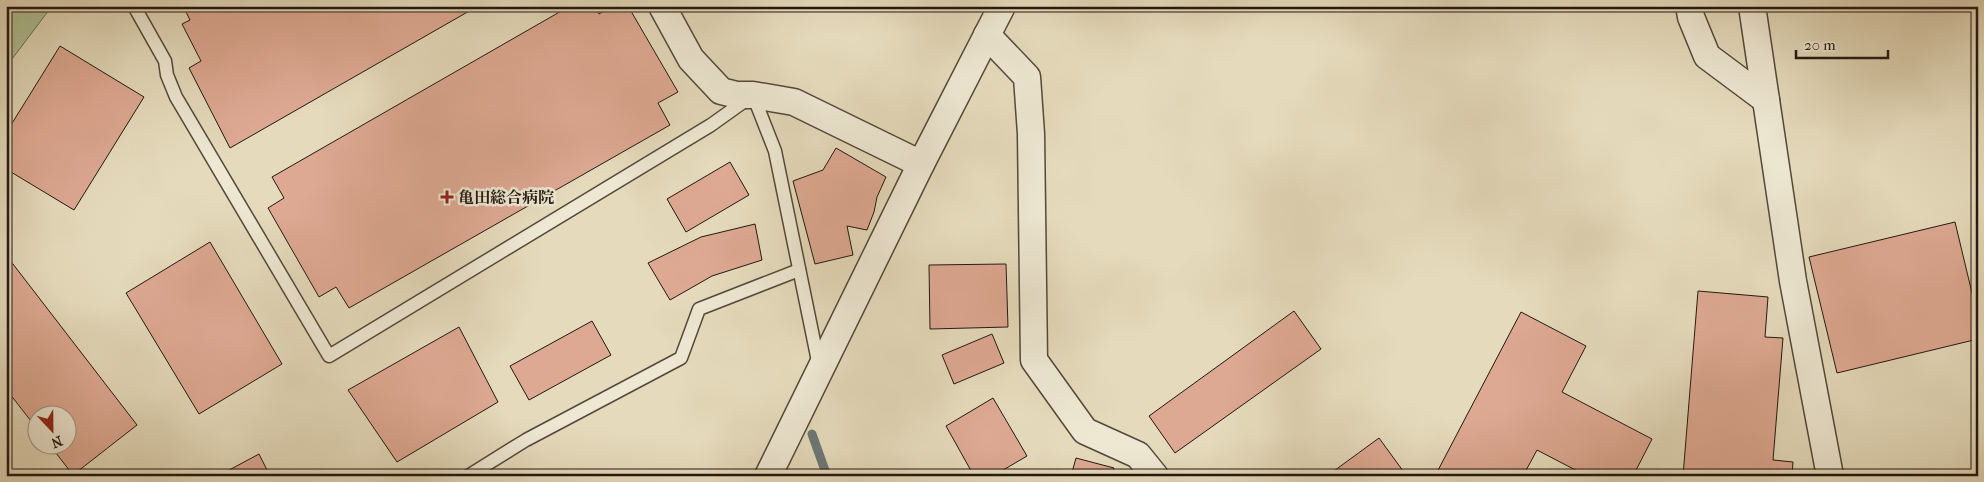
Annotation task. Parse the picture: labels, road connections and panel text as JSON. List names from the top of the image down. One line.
{"places":{"health":["亀田総合病院"]},"scale_bar":"20 m","north":"bottom"}
